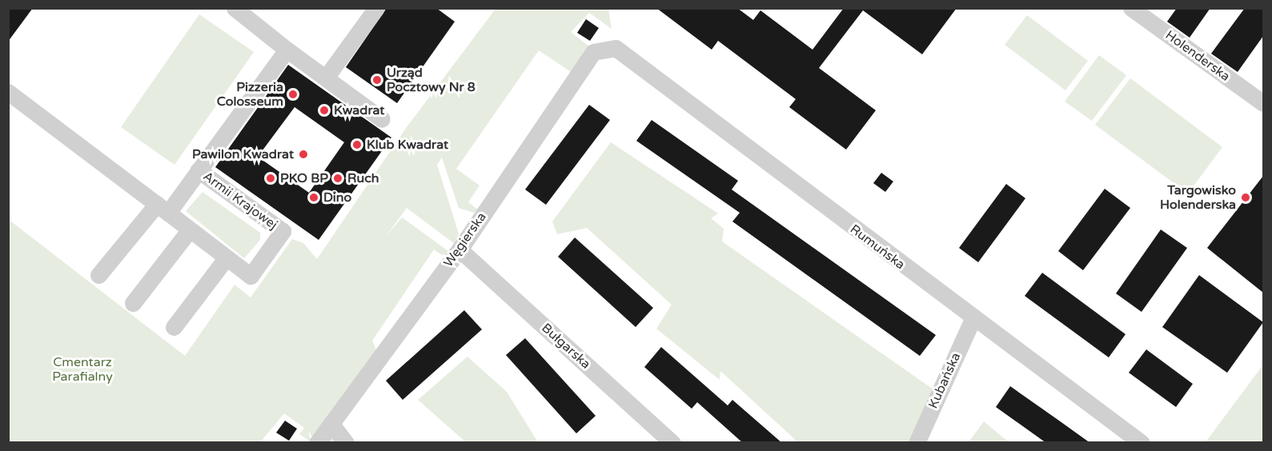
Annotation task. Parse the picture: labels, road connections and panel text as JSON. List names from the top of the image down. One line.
{"streets":{"street":["Holenderska","Armii Krajowej","Węgierska","Rumuńska","Bułgarska","Kubańska"]},"crossings":[["Węgierska","Rumuńska"],["Węgierska","Bułgarska"],["Rumuńska","Kubańska"]],"parks":["Cmentarz Parafialny"],"places":["Urząd Pocztowy Nr 8","Pizzeria Colosseum","Kwadrat","Klub Kwadrat","Pawilon Kwadrat","PKO BP","Ruch","Dino","Targowisko Holenderska"]}
